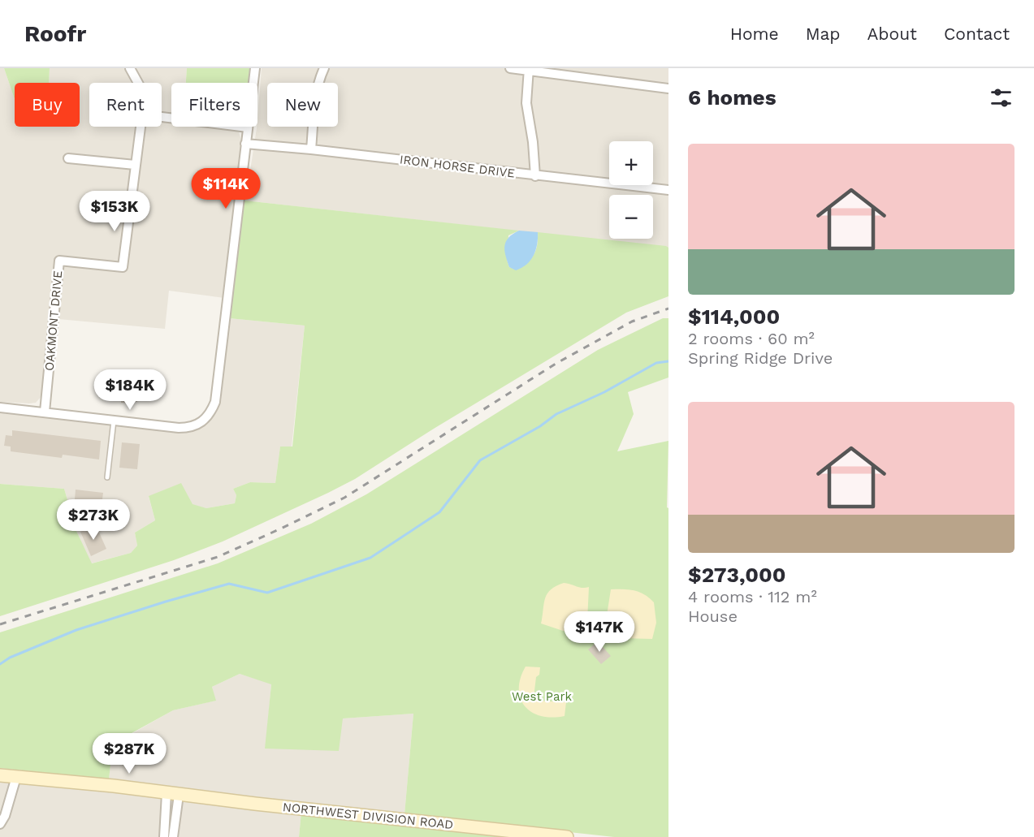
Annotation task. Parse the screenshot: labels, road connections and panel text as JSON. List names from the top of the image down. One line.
{"streets":{"street":["IRON HORSE DRIVE","OAKMONT DRIVE","NORTHWEST DIVISION ROAD"]},"parks":["West Park"],"page":{"header":"Roofr","nav":["Home","Map","About","Contact"],"heading":"6 homes","chip":["Buy","Rent","Filters","New"],"list":[{"name":"$114,000","note":"2 rooms · 60 m² · Spring Ridge Drive"},{"name":"$273,000","note":"4 rooms · 112 m² · House"}],"map_buttons":["+","−"],"price":["$114K","$153K","$184K","$273K","$147K","$287K"]}}
